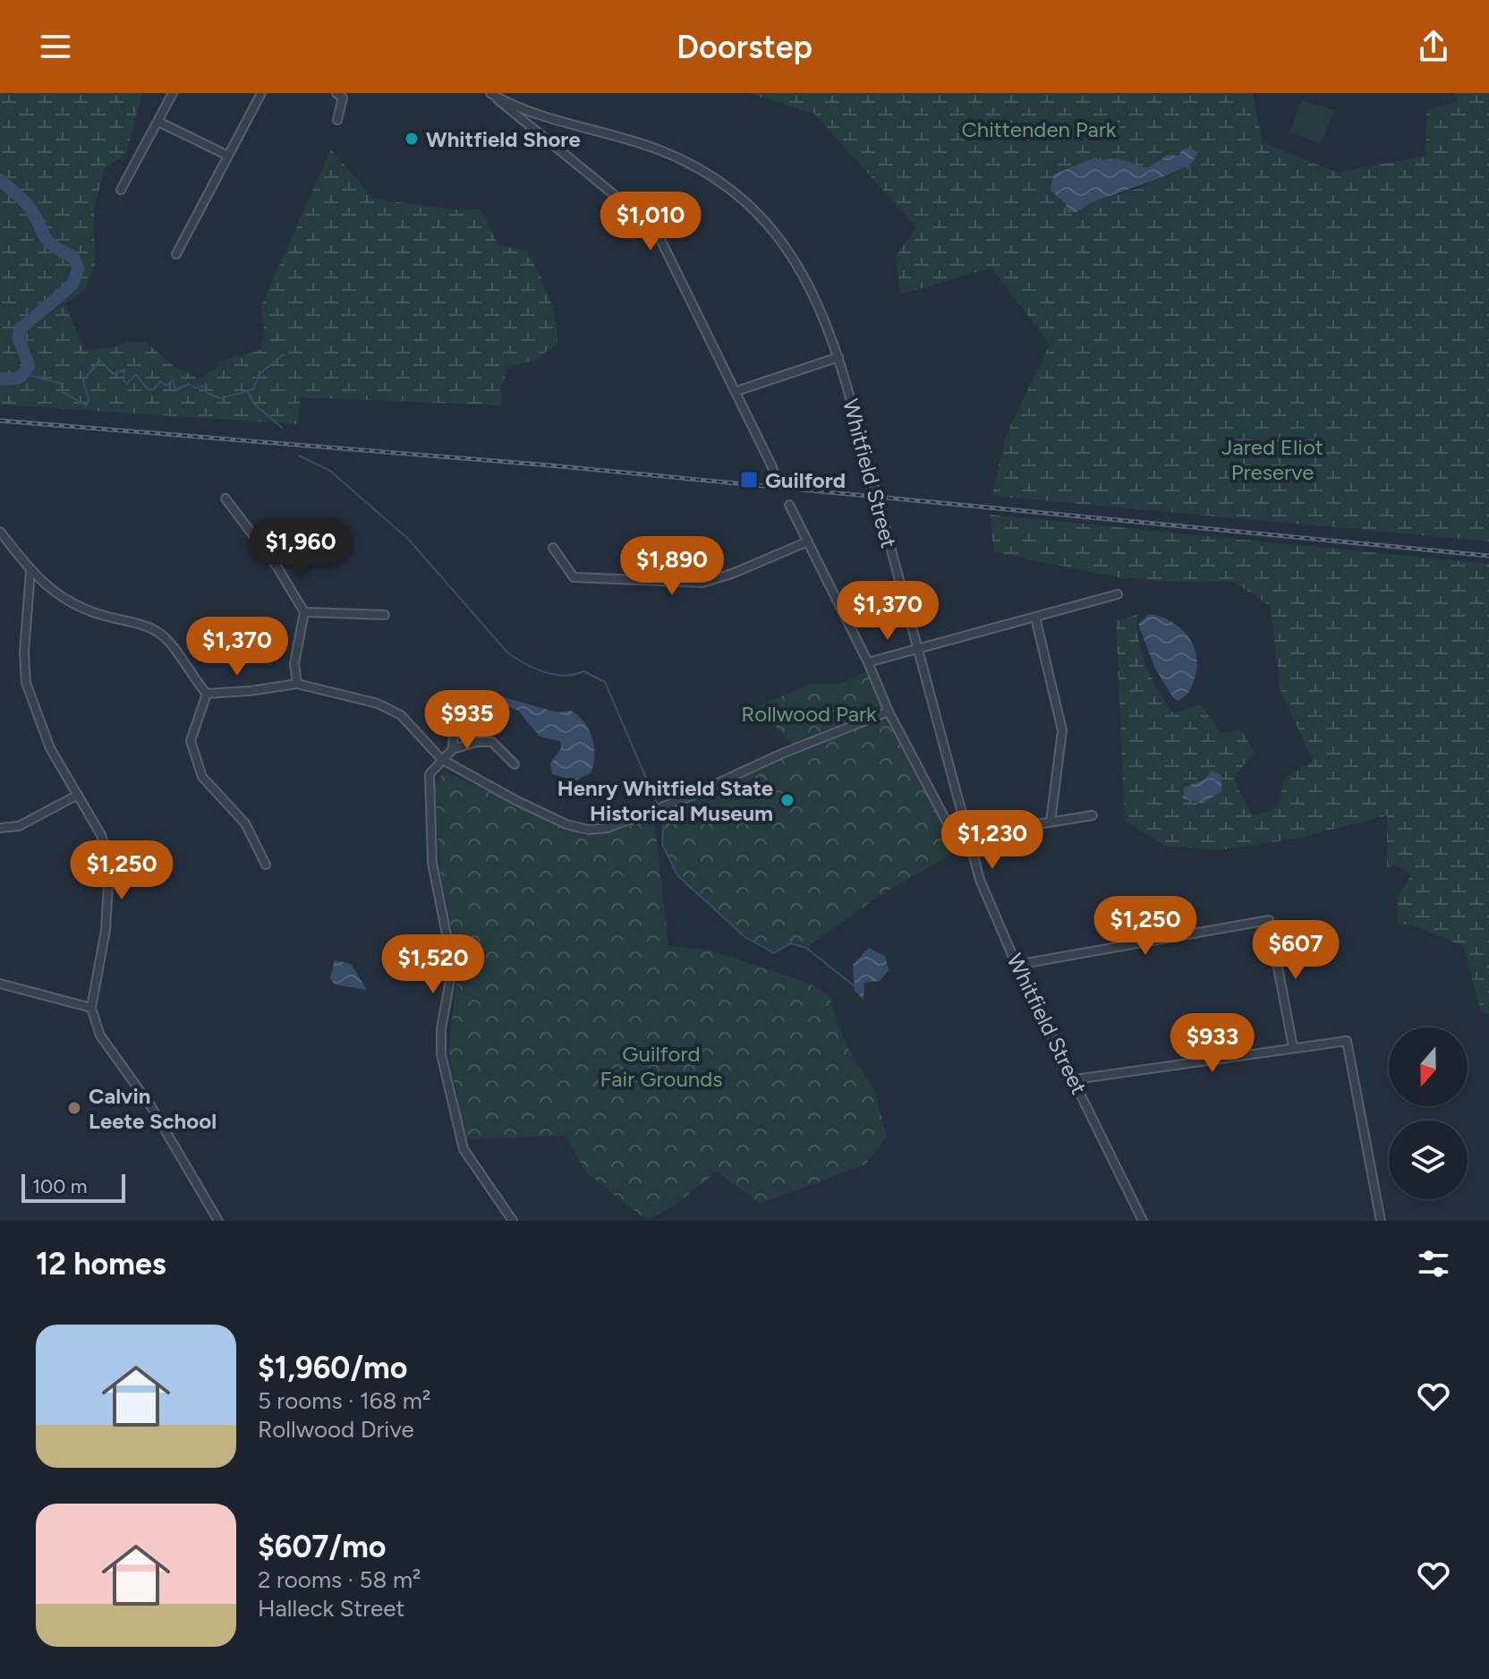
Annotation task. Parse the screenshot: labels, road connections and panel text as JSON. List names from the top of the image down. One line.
{"streets":{"street":["Whitfield Street"]},"parks":["Chittenden Park","Jared Eliot Preserve","Rollwood Park","Guilford Fair Grounds"],"places":{"other":["Whitfield Shore","Henry Whitfield State Historical Museum","Calvin Leete School"],"transit":["Guilford"]},"scale_bar":"100 m","north":"bottom","page":{"header":"Doorstep","price":["$1,010","$1,960","$1,890","$1,370","$1,370","$935","$1,230","$1,250","$1,250","$607","$1,520","$933"],"scale":"100 m","heading":"12 homes","list":[{"name":"$1,960/mo","note":"5 rooms · 168 m² · Rollwood Drive"},{"name":"$607/mo","note":"2 rooms · 58 m² · Halleck Street"}]}}
